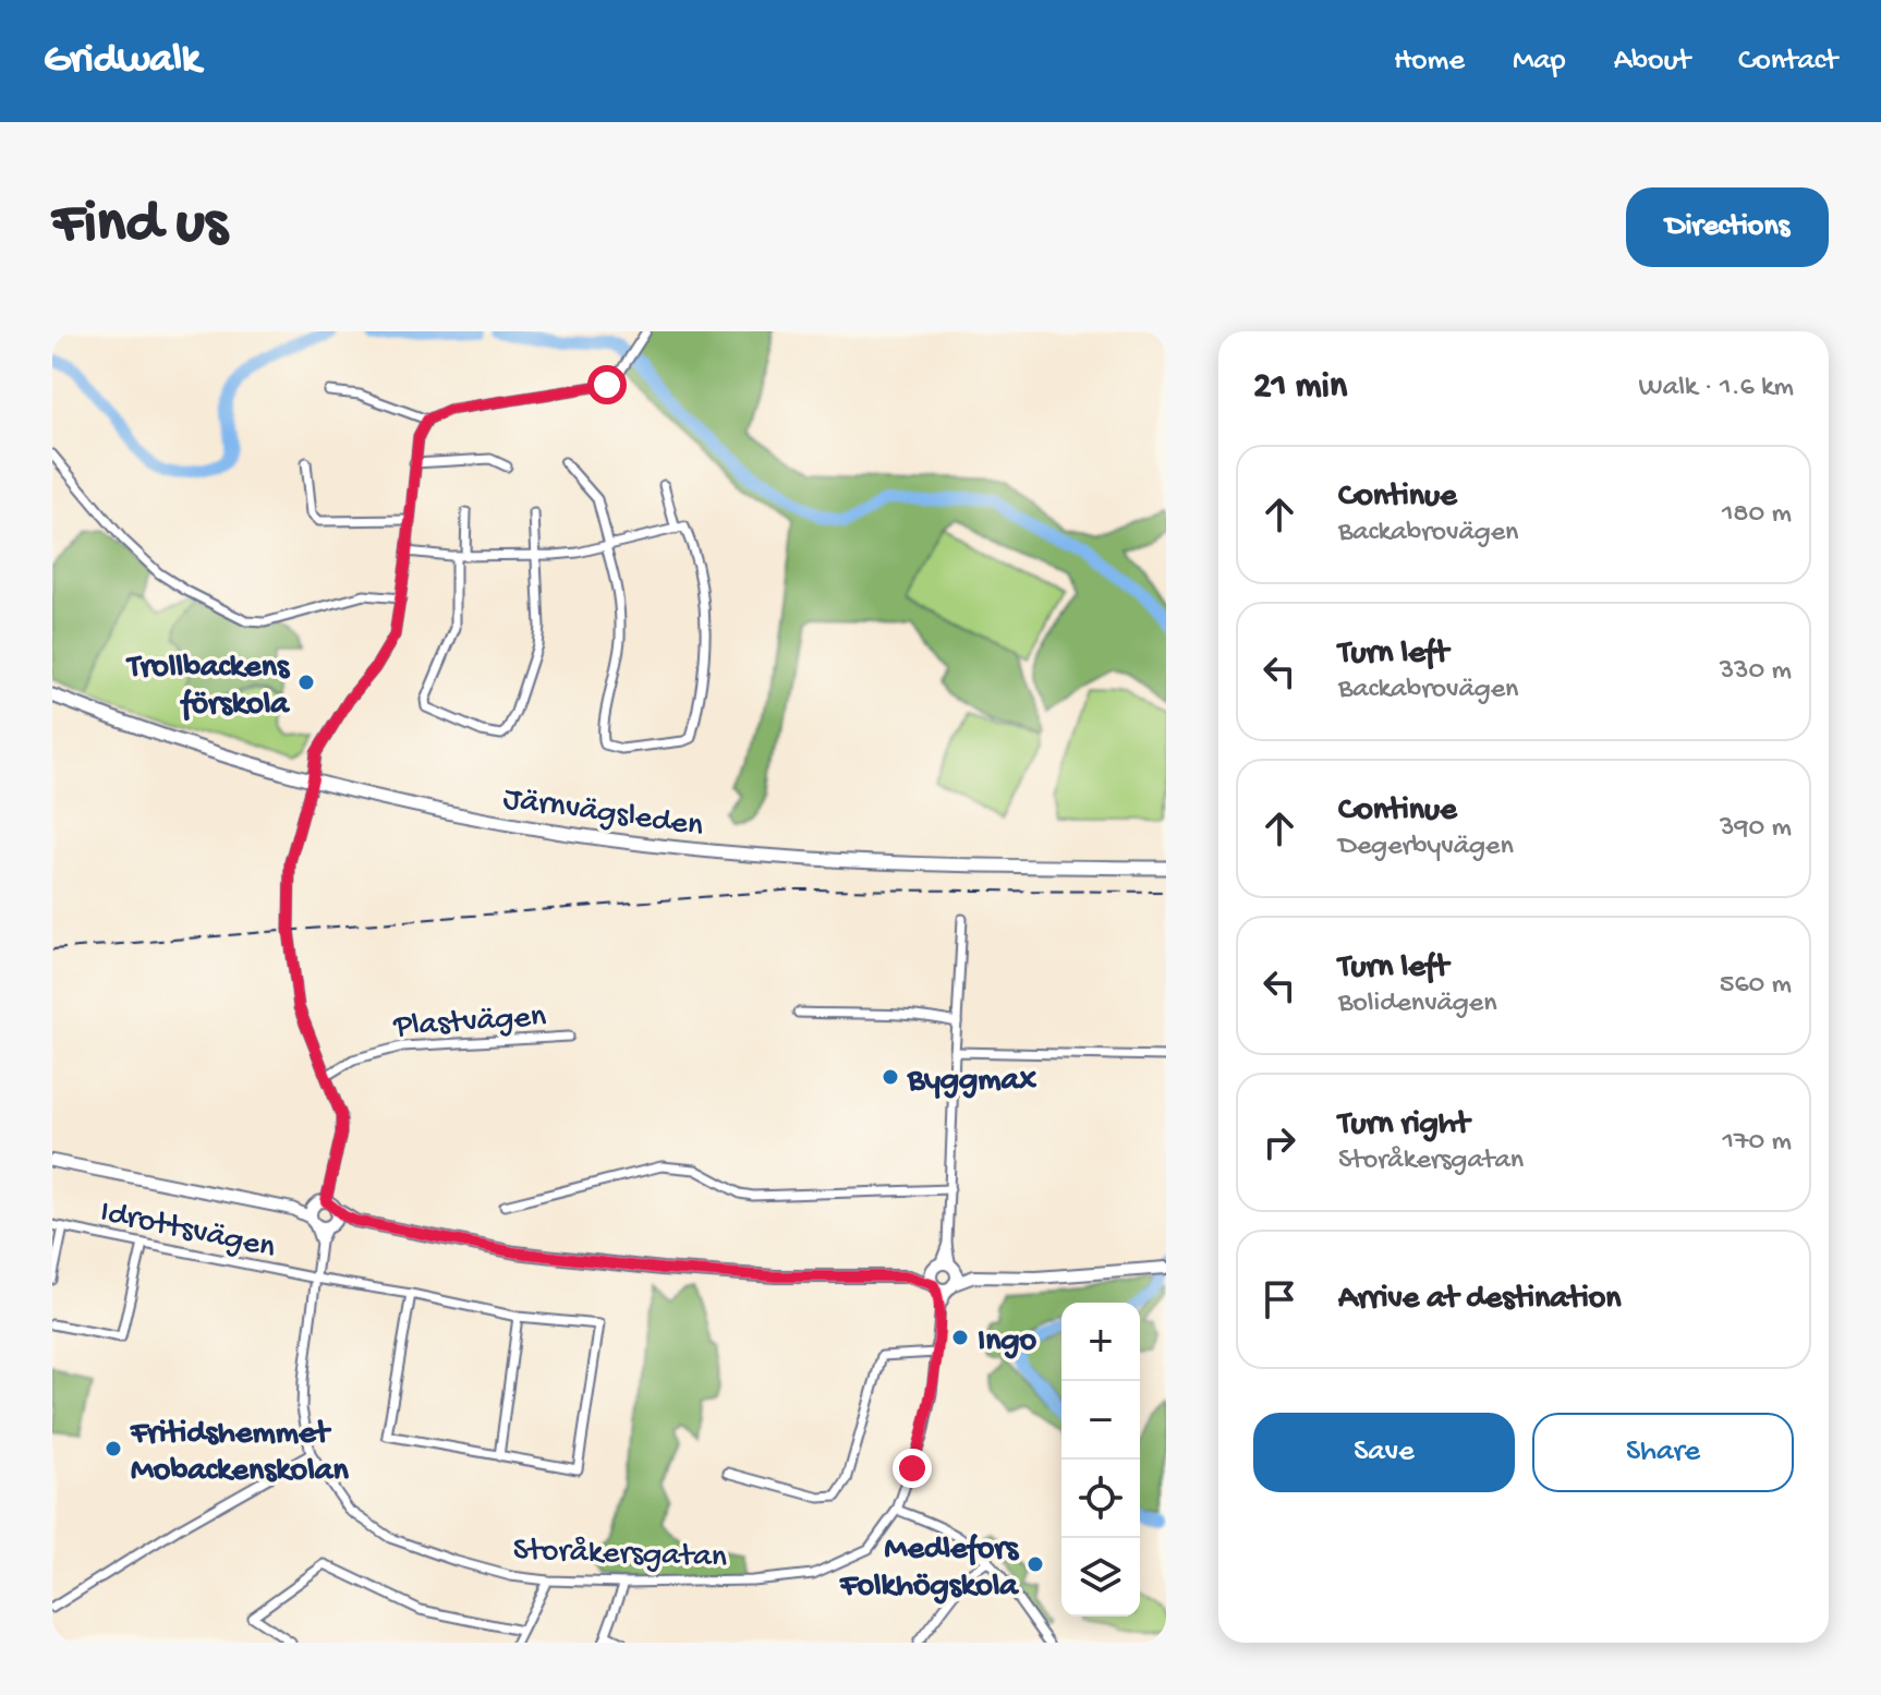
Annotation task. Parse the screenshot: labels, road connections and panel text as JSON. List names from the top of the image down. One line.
{"streets":{"main road":["Järnvägsleden"],"street":["Plastvägen","Idrottsvägen","Storåkersgatan"]},"crossings":[["Idrottsvägen","Storåkersgatan"]],"places":["Trollbackens förskola","Byggmax","Ingo","Fritidshemmet Mobackenskolan","Medlefors Folkhögskola"],"page":{"header":"Gridwalk","nav":["Home","Map","About","Contact"],"buttons":["Directions",["Save","Share"]],"title":"Find us","heading":["21 min","Walk · 1.6 km"],"list":[["Continue","Backabrovägen","180 m"],["Turn left","Backabrovägen","330 m"],["Continue","Degerbyvägen","390 m"],["Turn left","Bolidenvägen","560 m"],["Turn right","Storåkersgatan","170 m"],"Arrive at destination"],"map_buttons":["+","−"]}}
